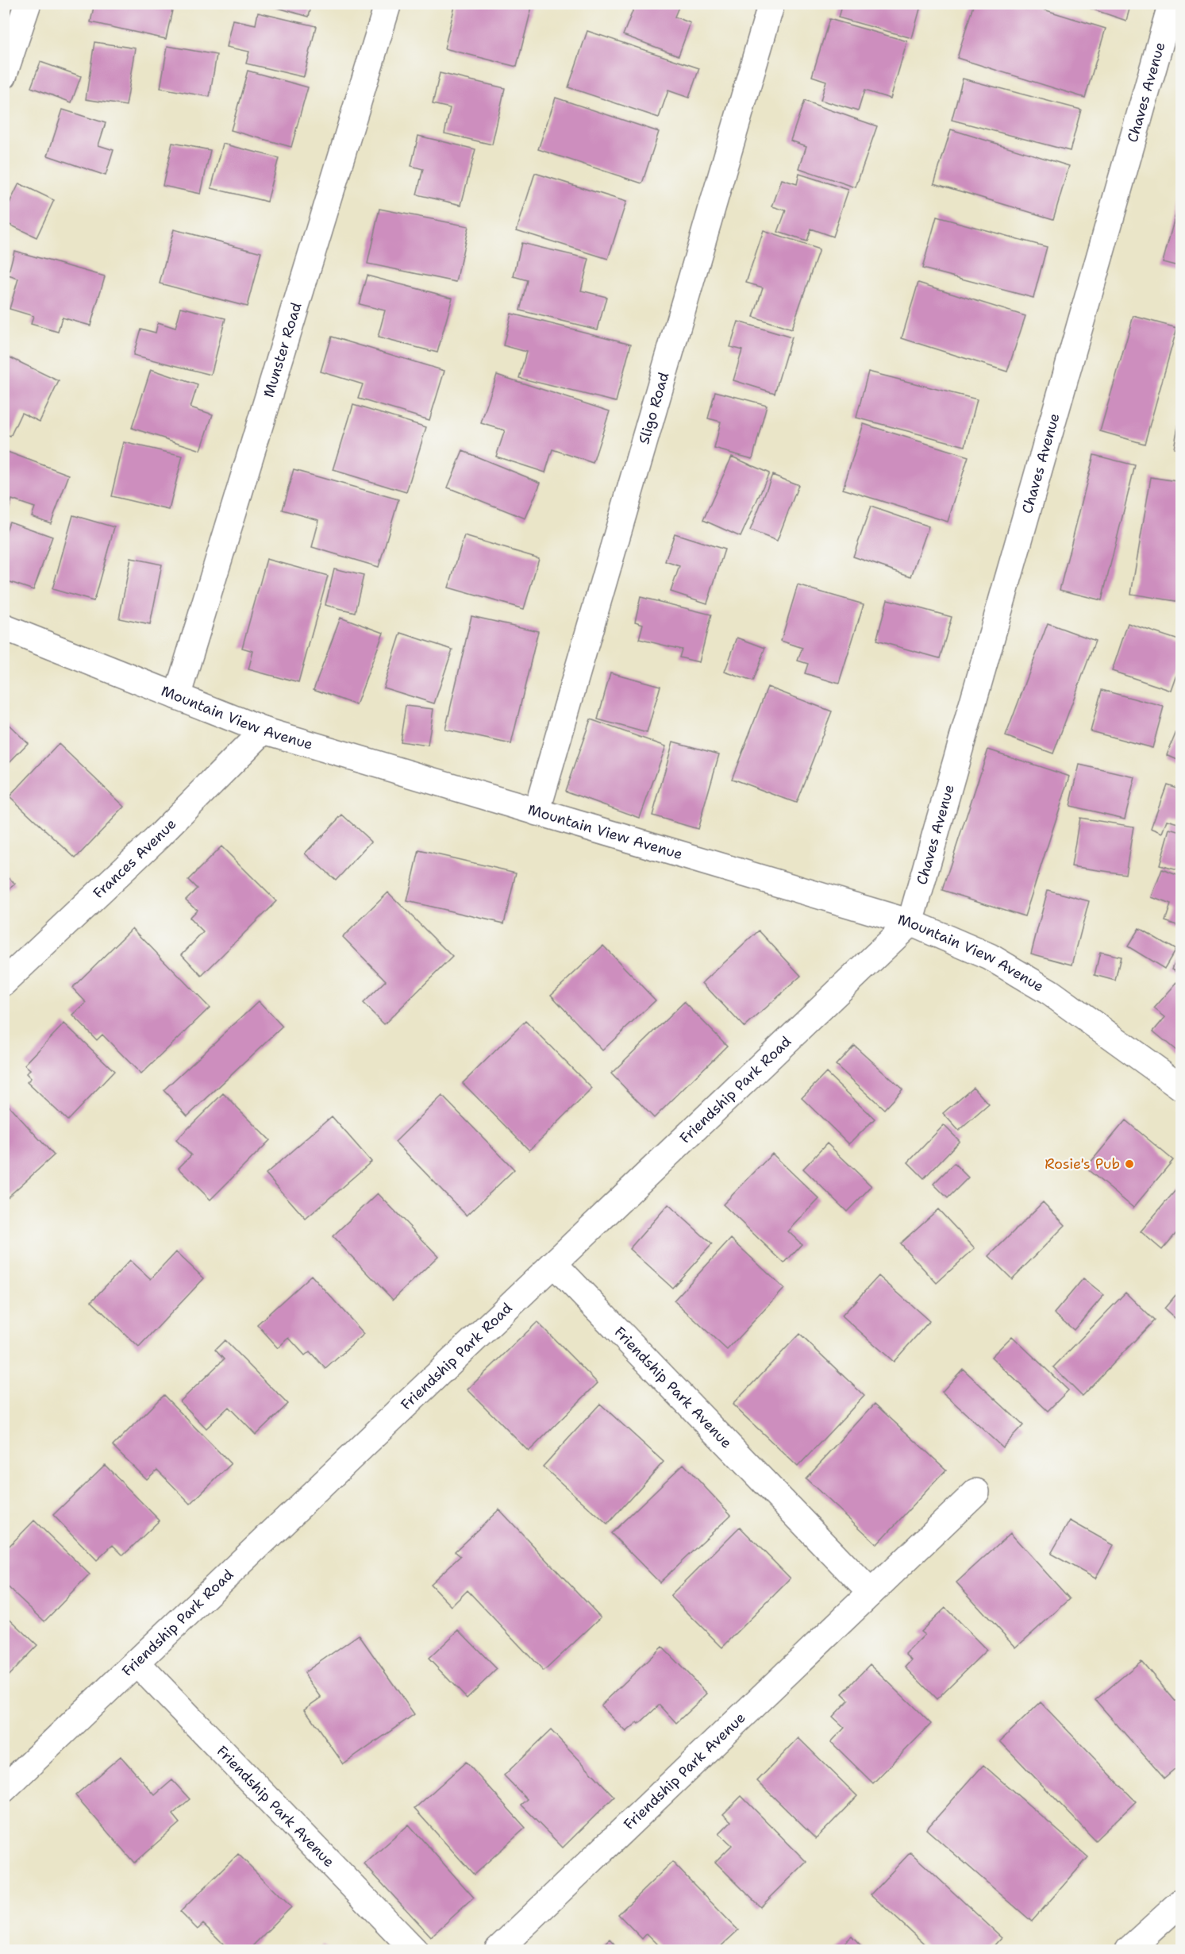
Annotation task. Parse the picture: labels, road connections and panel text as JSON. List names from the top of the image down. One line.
{"streets":{"street":["Chaves Avenue","Munster Road","Sligo Road","Mountain View Avenue","Frances Avenue","Friendship Park Road","Friendship Park Avenue"]},"crossings":[["Chaves Avenue","Mountain View Avenue"],["Chaves Avenue","Friendship Park Road"],["Munster Road","Mountain View Avenue"],["Sligo Road","Mountain View Avenue"],["Mountain View Avenue","Frances Avenue"],["Mountain View Avenue","Friendship Park Road"],["Friendship Park Road","Friendship Park Avenue"]],"places":["Rosie's Pub"]}
